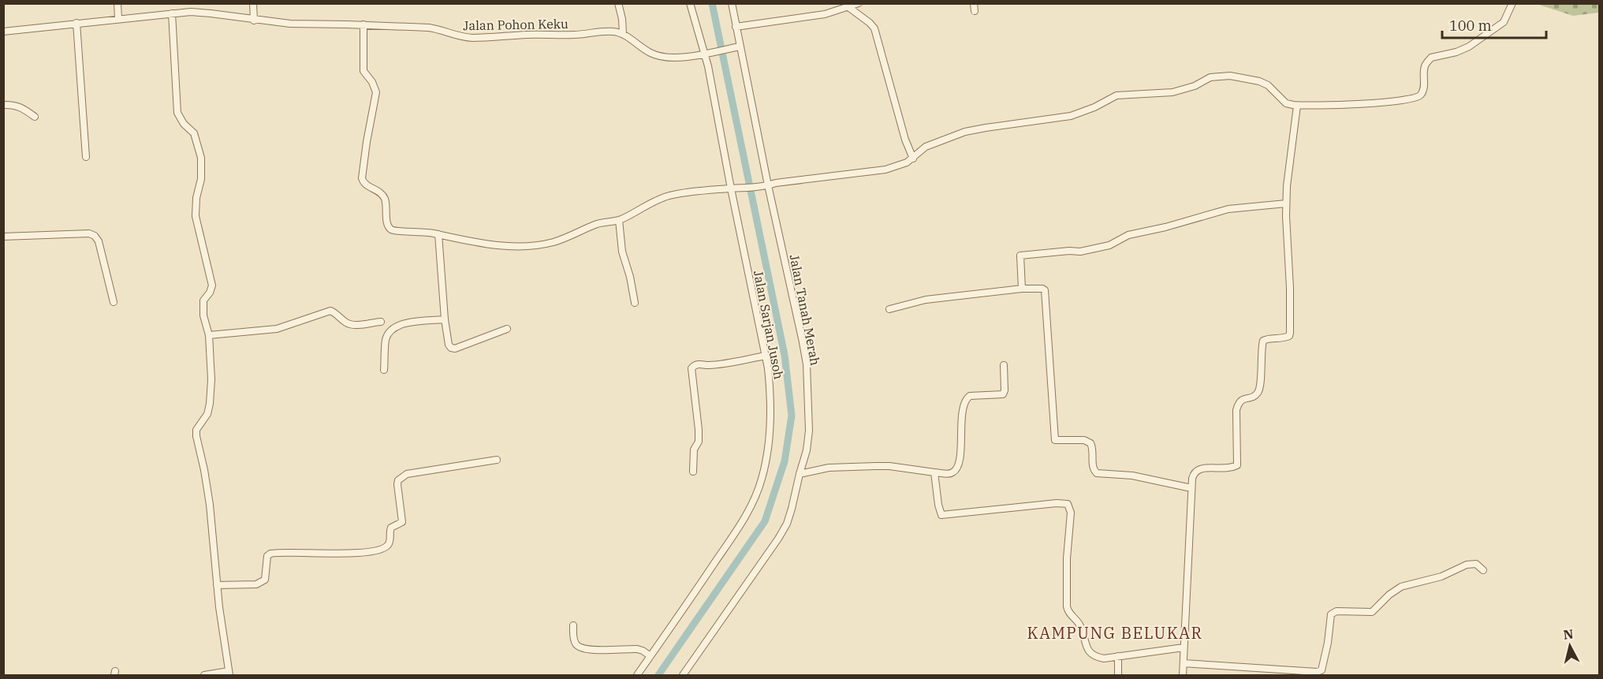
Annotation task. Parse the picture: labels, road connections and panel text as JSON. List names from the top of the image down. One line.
{"streets":{"street":["Jalan Pohon Keku","Jalan Tanah Merah","Jalan Sarjan Jusoh"]},"crossings":[["Jalan Pohon Keku","Jalan Tanah Merah"],["Jalan Pohon Keku","Jalan Sarjan Jusoh"]],"districts":["KAMPUNG BELUKAR"],"scale_bar":"100 m","north":"top"}
